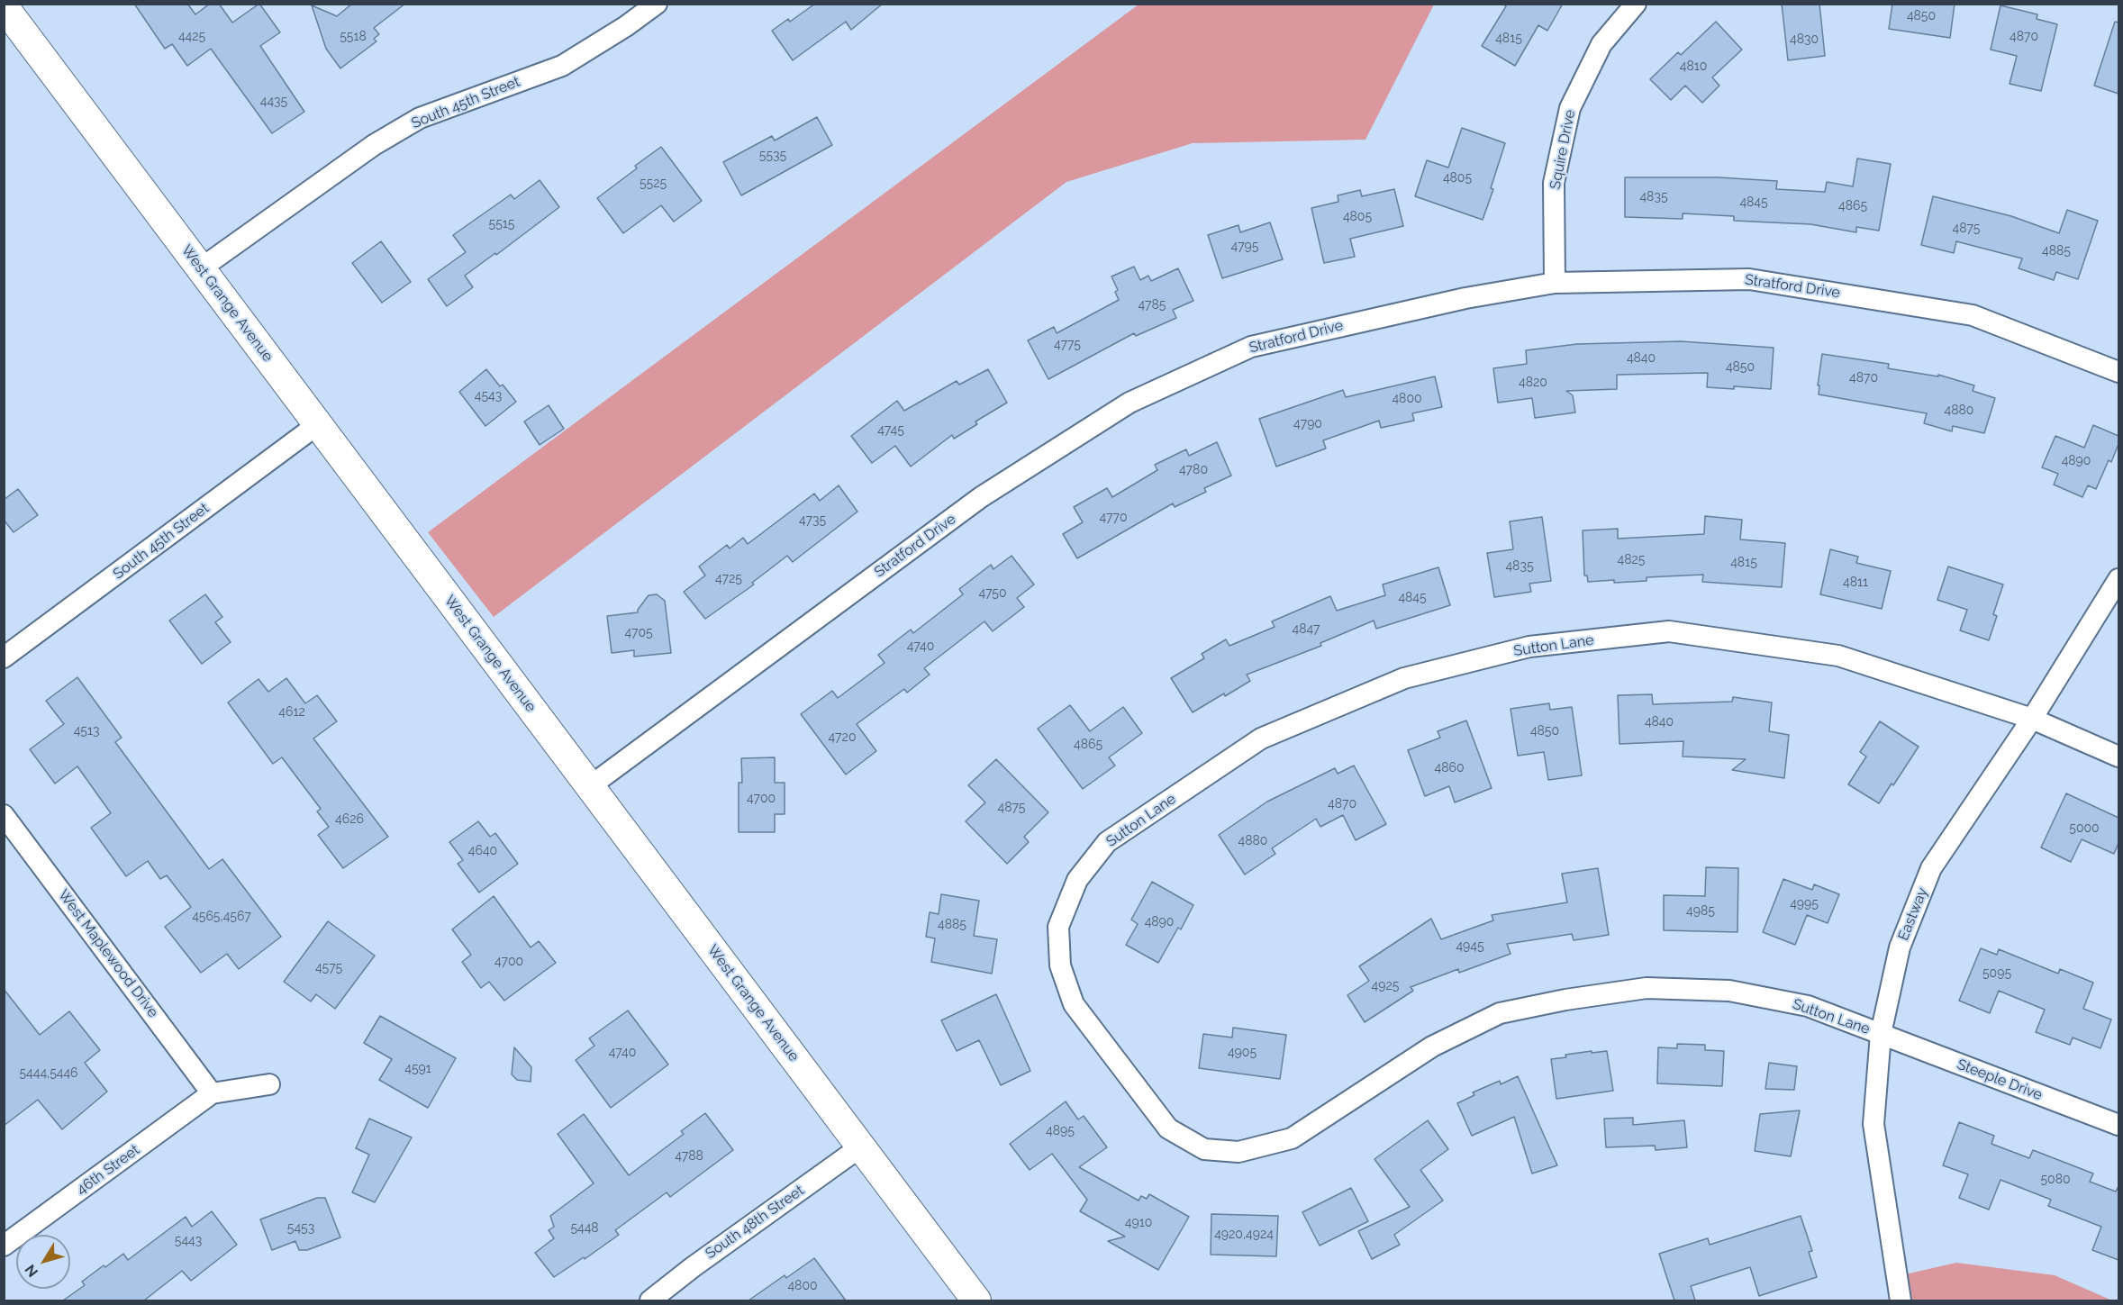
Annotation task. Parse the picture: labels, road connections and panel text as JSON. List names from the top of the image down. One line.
{"streets":{"street":["South 45th Street","Squire Drive","Stratford Drive","West Grange Avenue","Sutton Lane","Eastway","West Maplewood Drive","Steeple Drive","46th Street","South 48th Street"]},"crossings":[["South 45th Street","West Grange Avenue"],["Squire Drive","Stratford Drive"],["Stratford Drive","West Grange Avenue"],["West Grange Avenue","South 48th Street"],["Sutton Lane","Eastway"],["Sutton Lane","Steeple Drive"],["Eastway","Steeple Drive"],["West Maplewood Drive","46th Street"]],"house_numbers":["4850","4425","5518","4870","4815","4830","4810","4435","5535","4805","5525","4835","4845","4865","4805","5515","4875","4795","4885","4785","4775","4840","4850","4870","4820","4543","4800","4880","4790","4745","4890","4780","4770","4735","4825","4815","4835","4725","4811","4750","4845","4847","4705","4740","4612","4840","4513","4850","4720","4865","4860","4700","4870","4875","4626","5000","4880","4640","4995","4985","4565,4567","4890","4885","4945","4700","4575","5095","4925","4740","4905","4591","5444,5446","4895","4788","5080","4910","5453","5448","4920,4924","5443","4800"],"north":"bottom left"}
